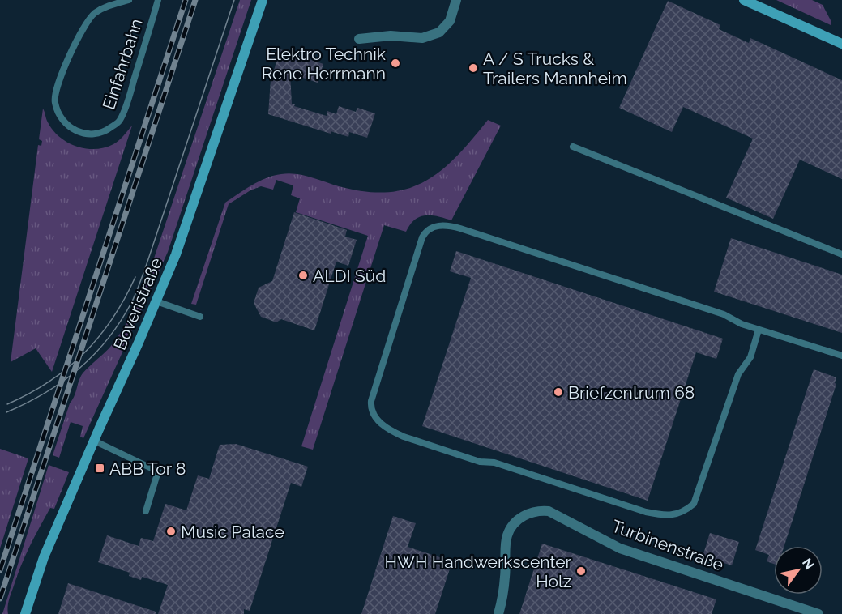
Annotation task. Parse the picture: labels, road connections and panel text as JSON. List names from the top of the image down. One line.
{"streets":{"main road":["Boveristraße"],"street":["Turbinenstraße"],"lane":["Einfahrbahn"]},"places":{"other":["Elektro Technik Rene Herrmann","A / S Trucks & Trailers Mannheim","ALDI Süd","Briefzentrum 68","Music Palace","HWH Handwerkscenter Holz"],"transit":["ABB Tor 8"]},"north":"top right"}
